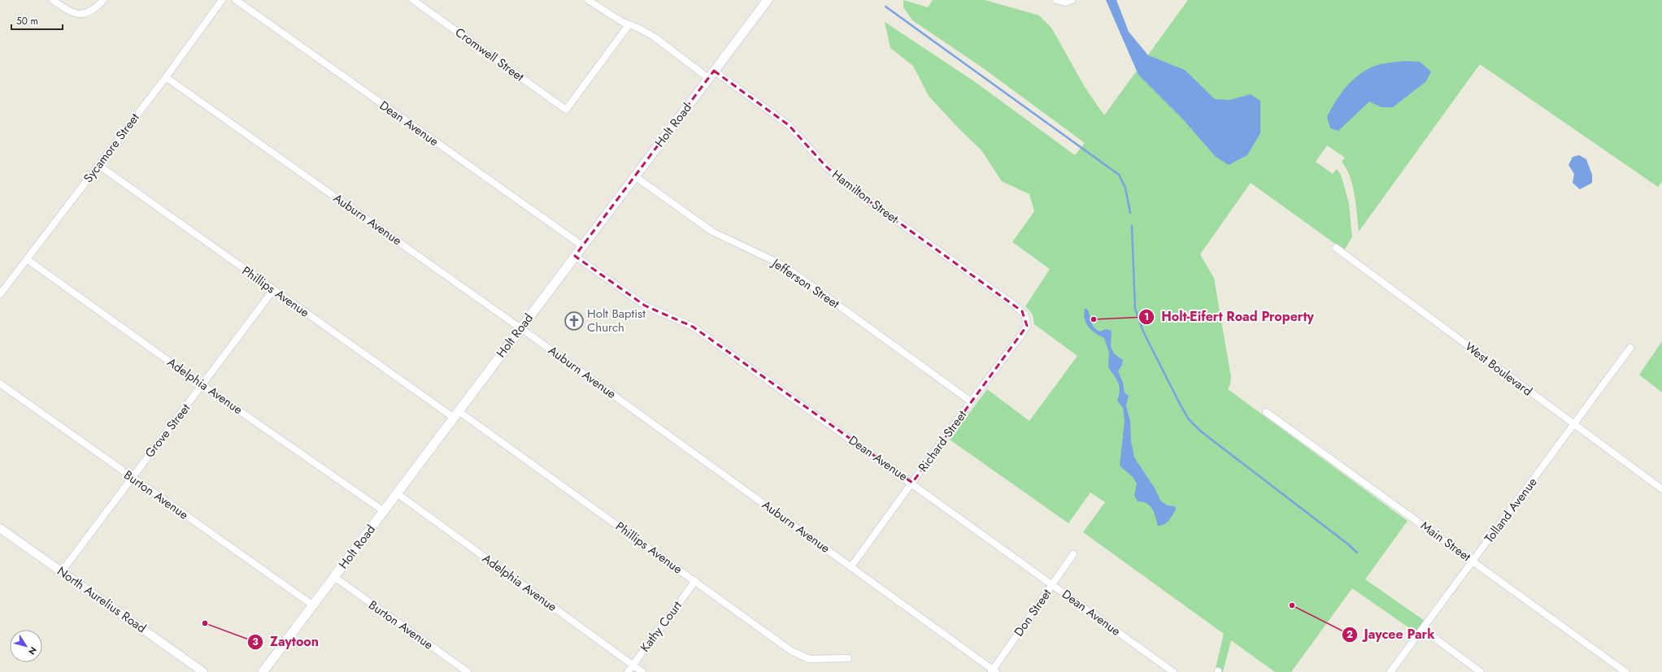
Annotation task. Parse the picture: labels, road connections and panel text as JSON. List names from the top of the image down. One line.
{"streets":{"main road":["Holt Road"],"street":["Cromwell Street","Dean Avenue","Sycamore Street","Hamilton Street","Auburn Avenue","Jefferson Street","Phillips Avenue","West Boulevard","Adelphia Avenue","Grove Street","Richard Street","Burton Avenue","Tolland Avenue","Main Street","North Aurelius Road","Don Street","Kathy Court"]},"crossings":[["Dean Avenue","Holt Road"],["Dean Avenue","Richard Street"],["Dean Avenue","Don Street"],["Holt Road","Hamilton Street"],["Holt Road","Auburn Avenue"],["Holt Road","Jefferson Street"],["Holt Road","Phillips Avenue"],["Holt Road","Adelphia Avenue"],["Holt Road","Burton Avenue"],["Sycamore Street","Auburn Avenue"],["Sycamore Street","Phillips Avenue"],["Sycamore Street","Adelphia Avenue"],["Hamilton Street","Richard Street"],["Auburn Avenue","Richard Street"],["Auburn Avenue","Don Street"],["Jefferson Street","Richard Street"],["Phillips Avenue","Grove Street"],["Phillips Avenue","Kathy Court"],["West Boulevard","Tolland Avenue"],["Adelphia Avenue","Grove Street"],["Adelphia Avenue","Kathy Court"],["Grove Street","Burton Avenue"],["Grove Street","North Aurelius Road"],["Tolland Avenue","Main Street"]],"places":{"other":["Holt-Eifert Road Property","Jaycee Park","Zaytoon"],"church":["Holt Baptist Church"]},"scale_bar":"50 m","north":"bottom right"}
